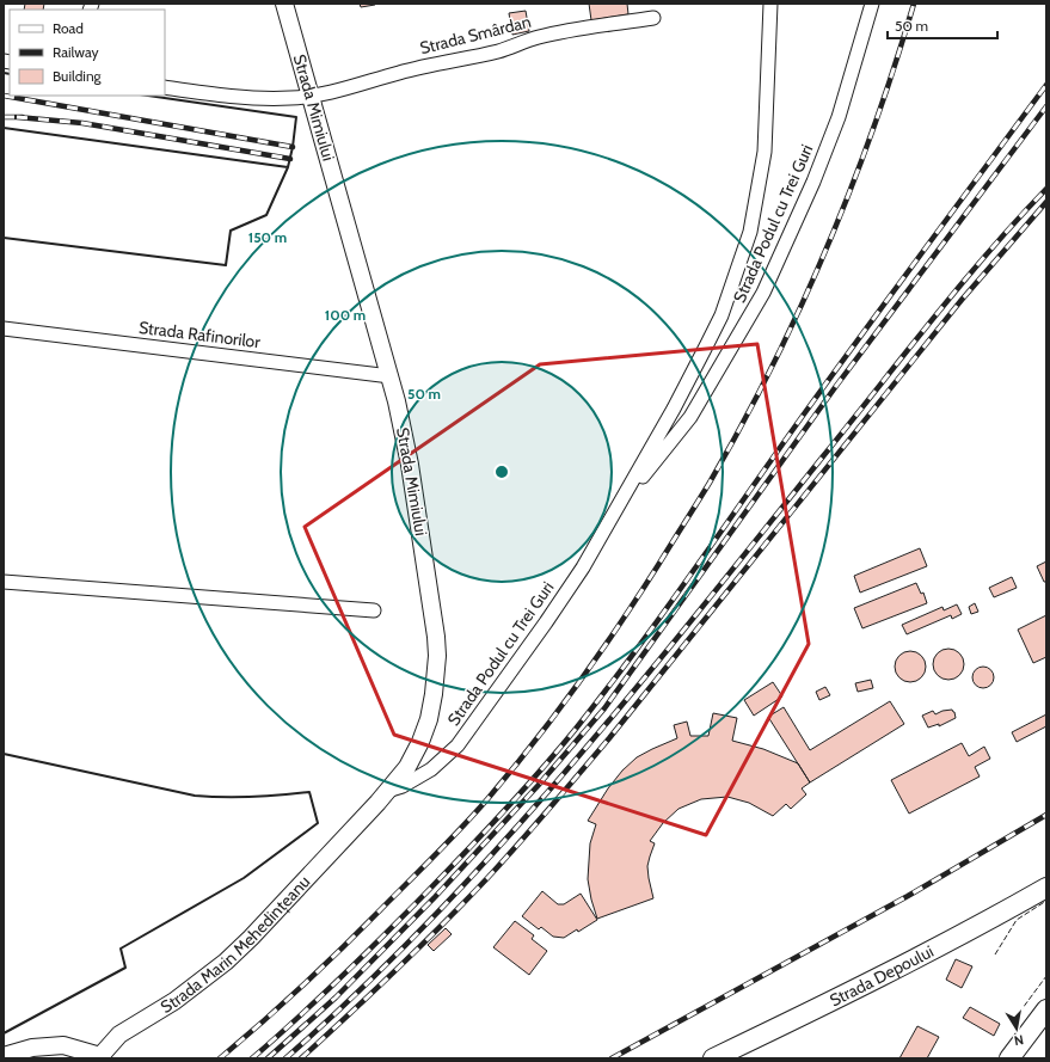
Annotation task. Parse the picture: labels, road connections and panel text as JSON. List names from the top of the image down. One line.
{"streets":{"main road":["Strada Depoului"],"street":["Strada Smârdan","Strada Mimiului","Strada Podul cu Trei Guri","Strada Rafinorilor","Strada Marin Mehedințeanu"]},"crossings":[["Strada Smârdan","Strada Mimiului"],["Strada Mimiului","Strada Rafinorilor"],["Strada Mimiului","Strada Marin Mehedințeanu"],["Strada Podul cu Trei Guri","Strada Marin Mehedințeanu"]],"legend":["Road","Railway","Building"],"scale_bar":"50 m","north":"bottom","rings":["150 m","100 m","50 m"]}
